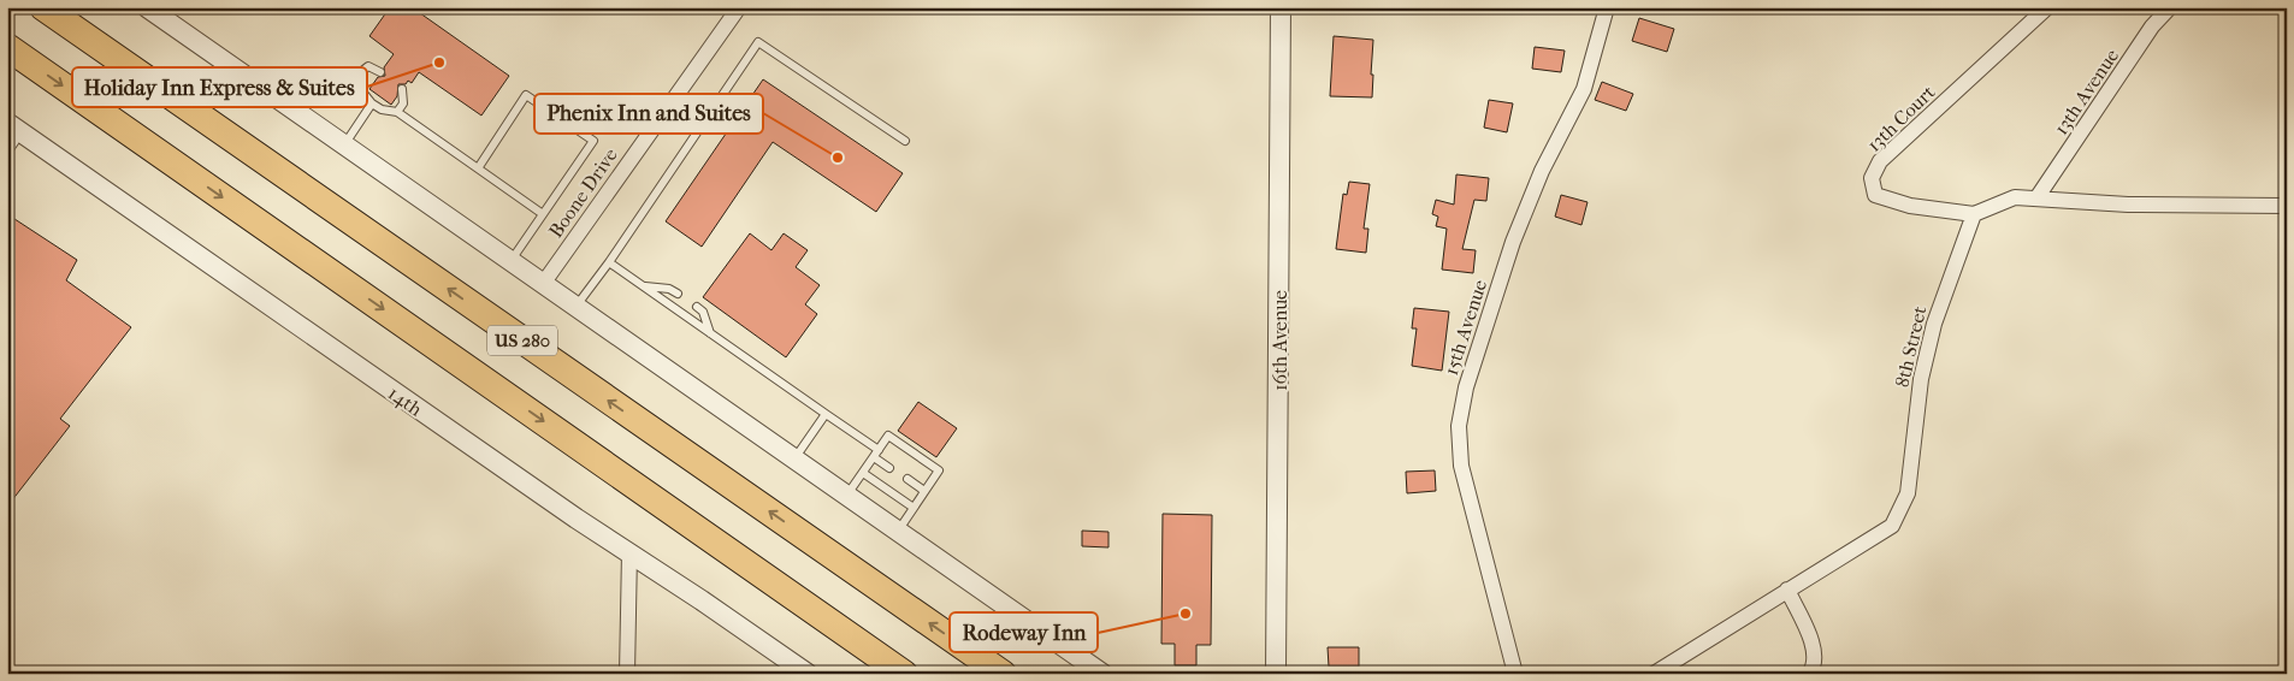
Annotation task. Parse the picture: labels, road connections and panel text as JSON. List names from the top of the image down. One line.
{"streets":{"highway":["US 280"],"street":["13th Avenue","13th Court","Boone Drive","15th Avenue","16th Avenue","8th Street","14th"]},"crossings":[["13th Court","8th Street"]],"places":["Holiday Inn Express & Suites","Phenix Inn and Suites","Rodeway Inn"]}
